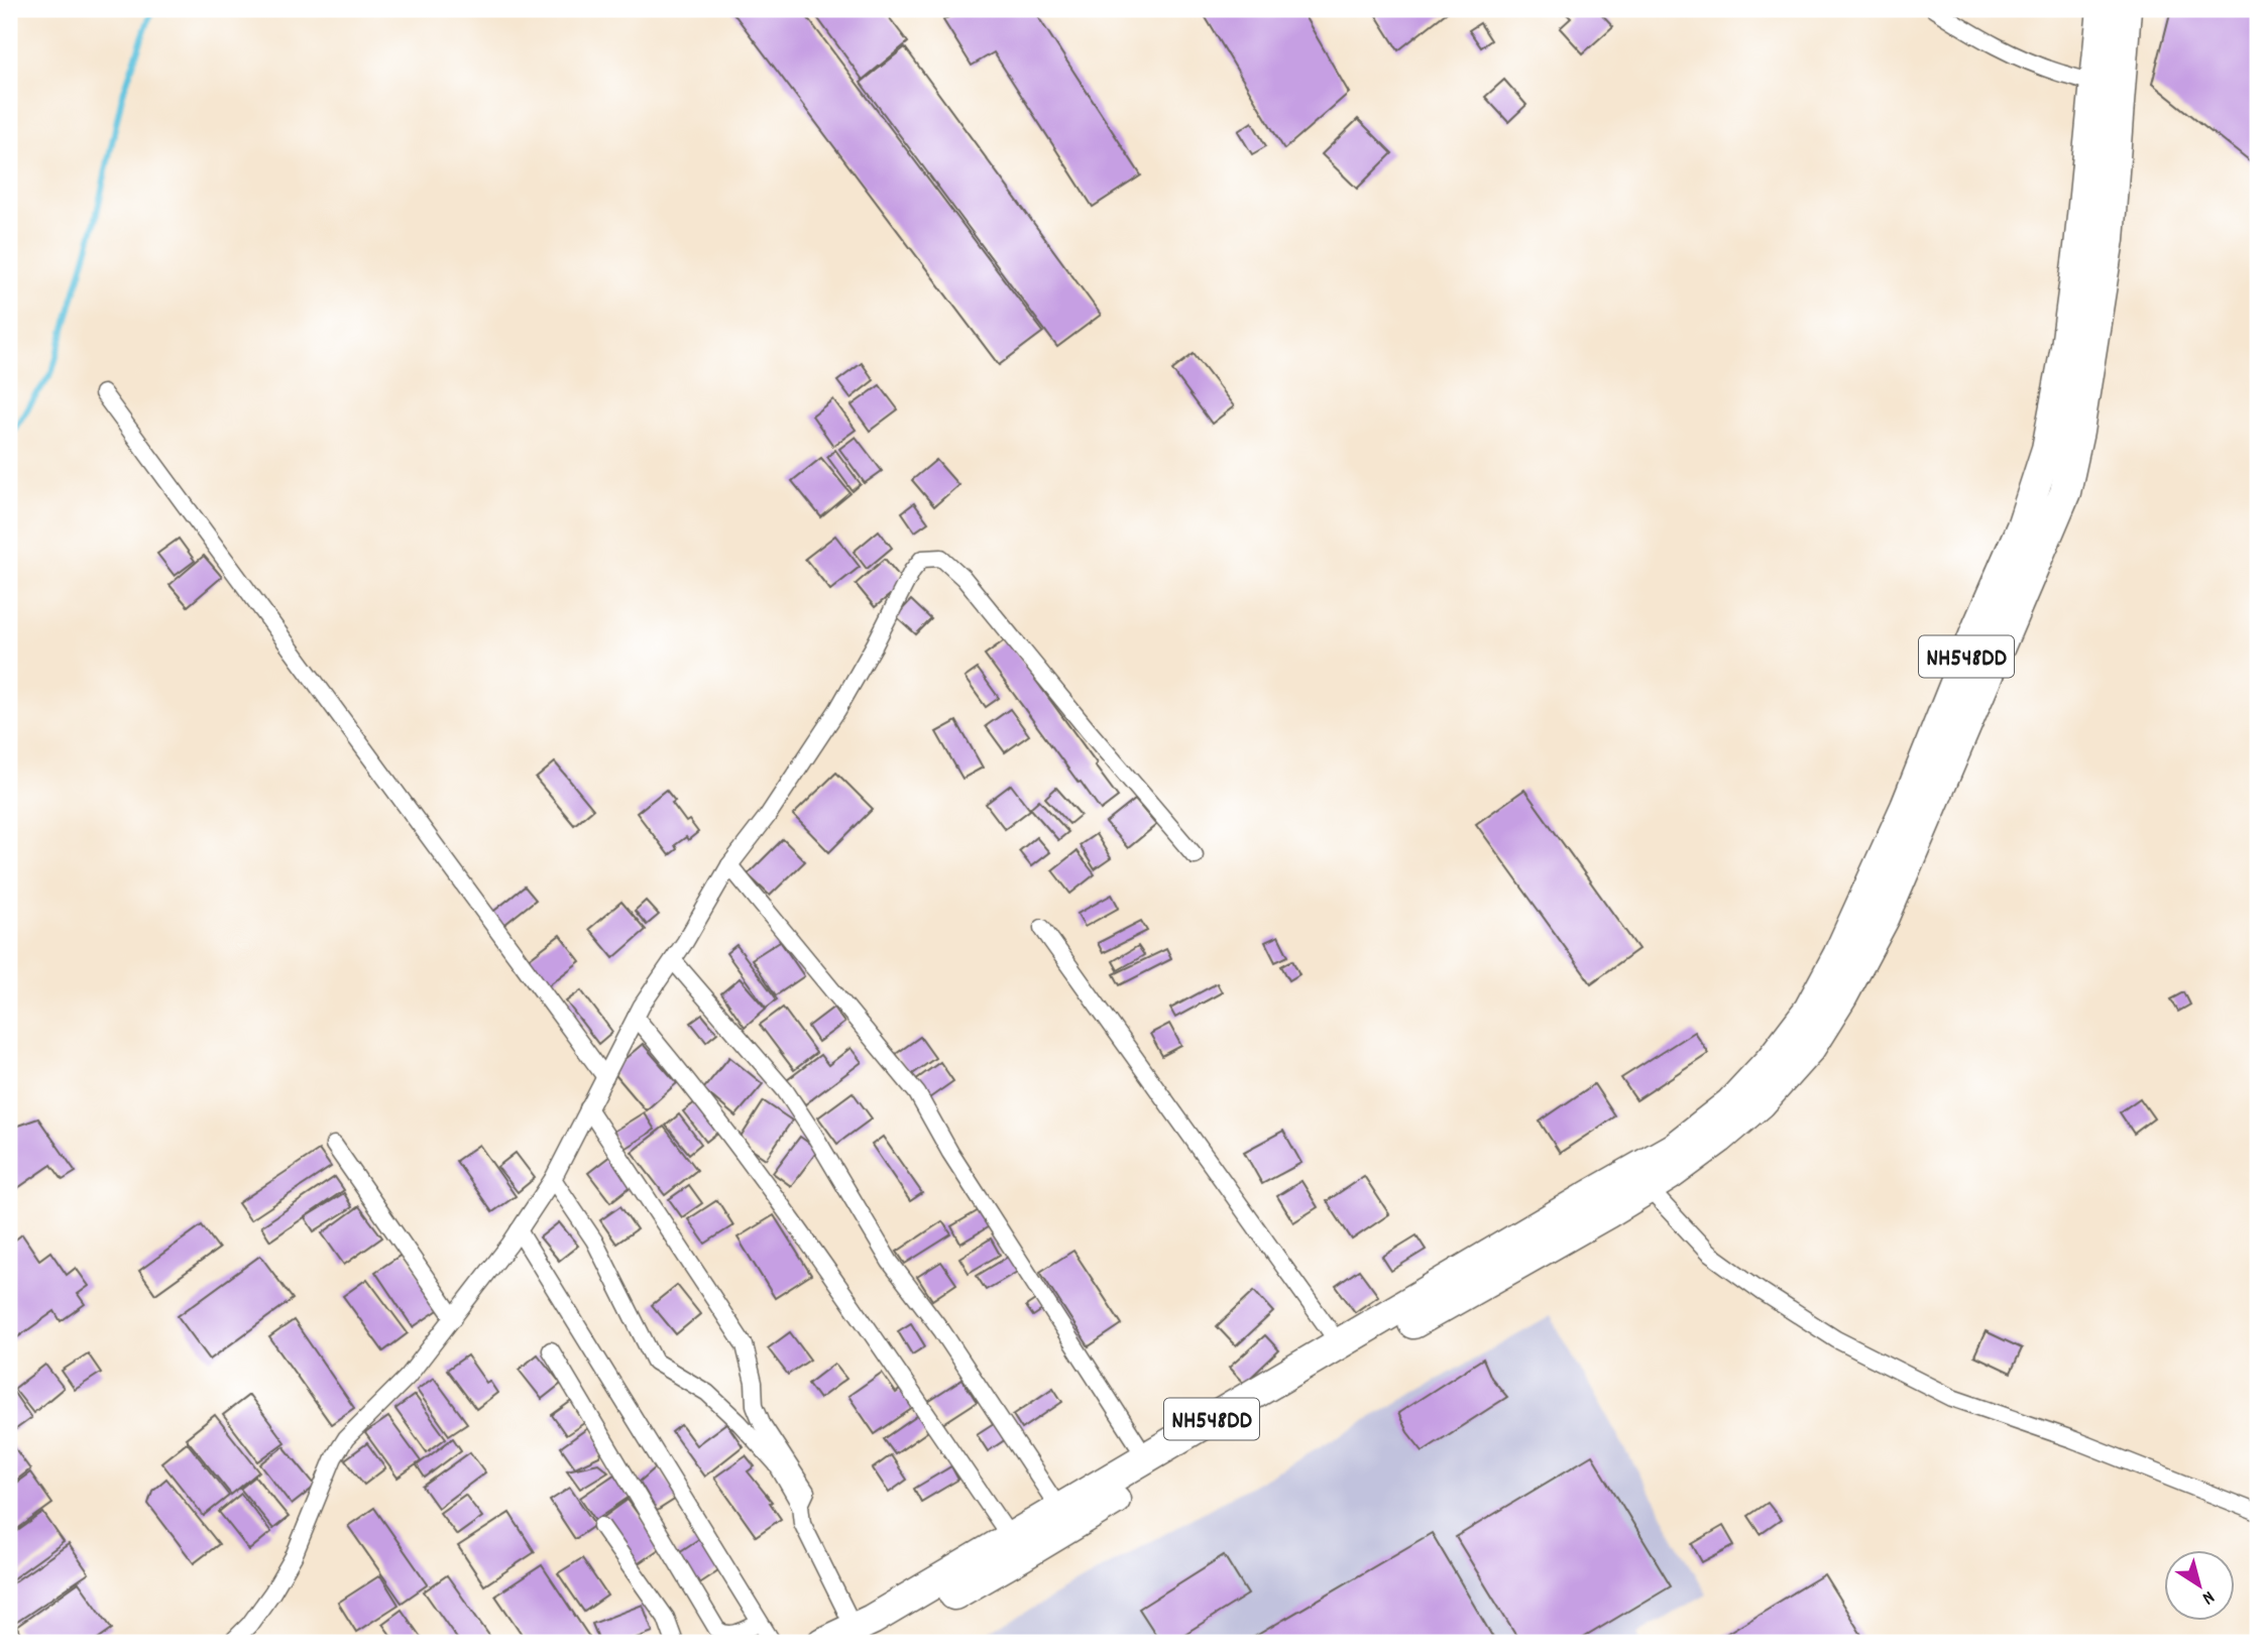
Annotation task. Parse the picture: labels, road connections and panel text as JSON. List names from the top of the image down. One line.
{"streets":{"highway":["NH548DD"]},"north":"bottom right"}
